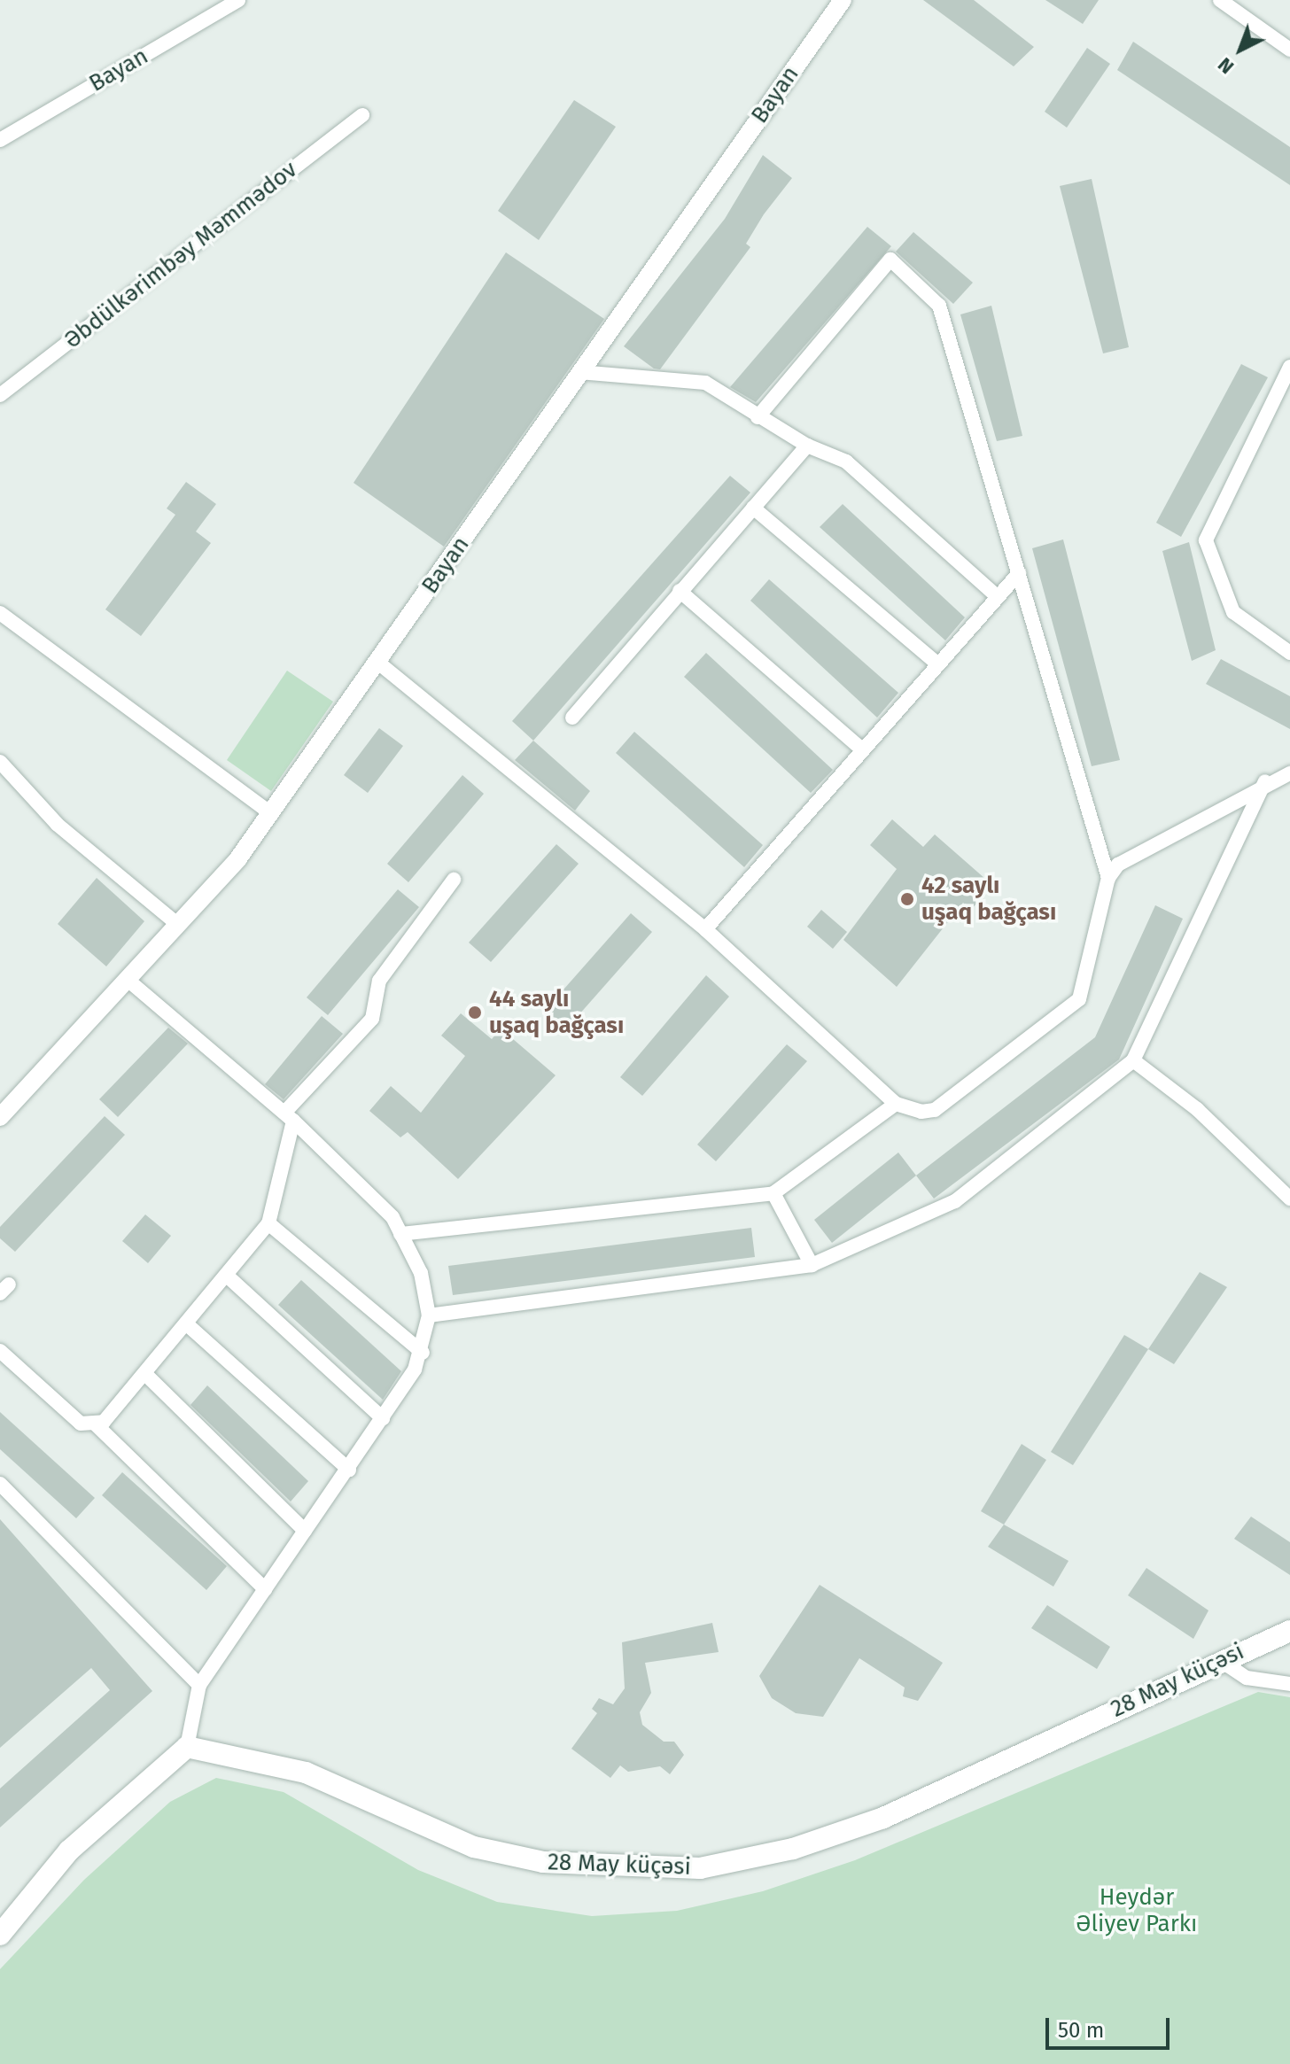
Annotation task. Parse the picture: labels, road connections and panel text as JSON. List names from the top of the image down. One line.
{"streets":{"main road":["28 May küçəsi"],"street":["Bayan","Əbdülkərimbəy Məmmədov"]},"parks":["Heydər Əliyev Parkı"],"places":["42 saylı uşaq bağçası","44 saylı uşaq bağçası"],"scale_bar":"50 m","north":"bottom left"}
